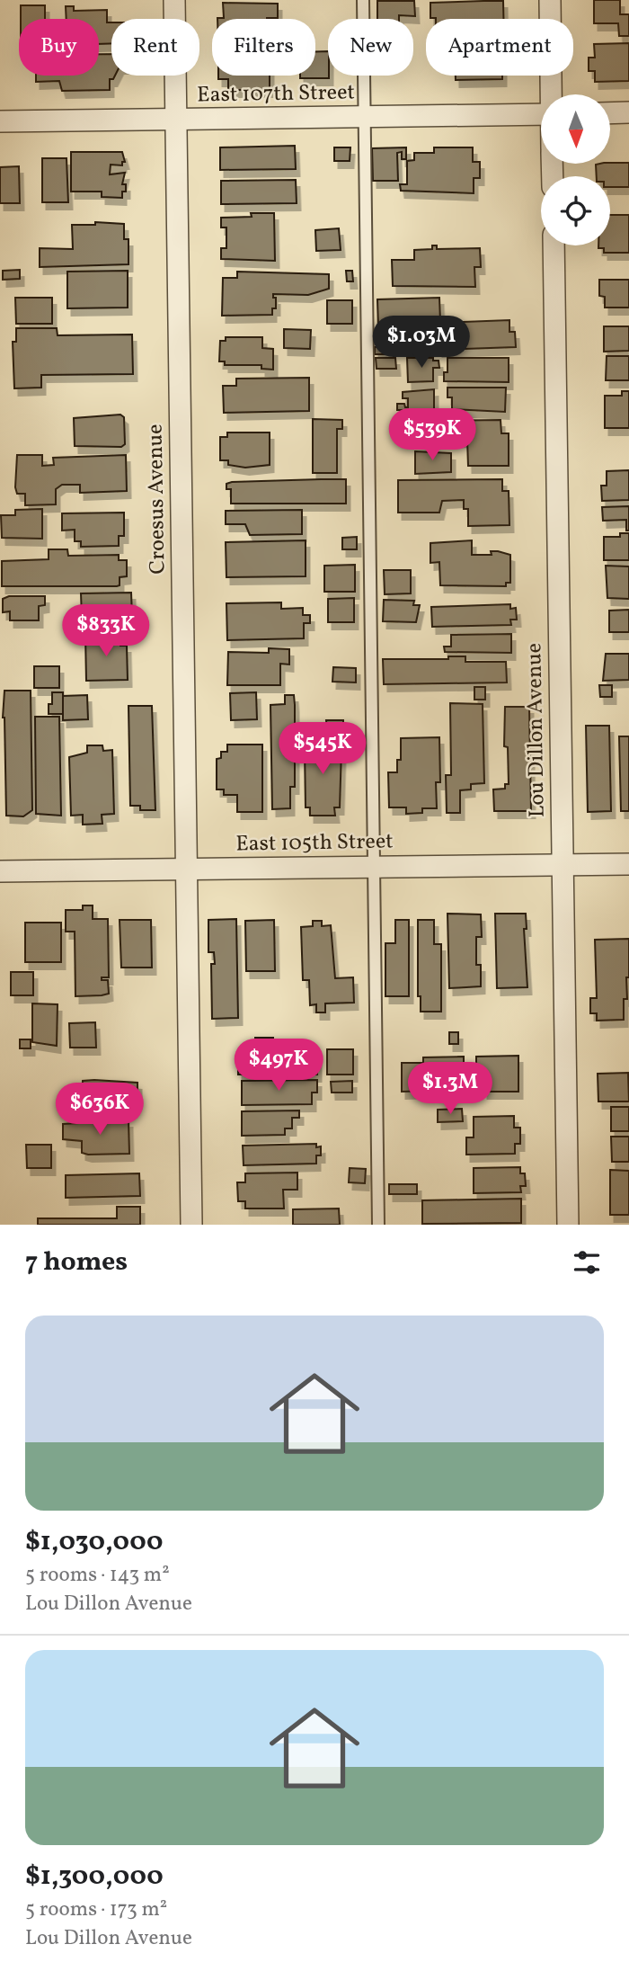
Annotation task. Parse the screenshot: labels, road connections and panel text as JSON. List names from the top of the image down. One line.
{"streets":{"street":["East 107th Street","Croesus Avenue","Lou Dillon Avenue","East 105th Street"]},"crossings":[["East 107th Street","Croesus Avenue"],["Croesus Avenue","East 105th Street"],["Lou Dillon Avenue","East 105th Street"]],"north":"bottom","page":{"chip":["Buy","Rent","Filters","New","Apartment"],"price":["$1.03M","$539K","$833K","$545K","$497K","$1.3M","$636K"],"heading":"7 homes","list":[{"name":"$1,030,000","note":"5 rooms · 143 m² · Lou Dillon Avenue"},{"name":"$1,300,000","note":"5 rooms · 173 m² · Lou Dillon Avenue"}]}}
